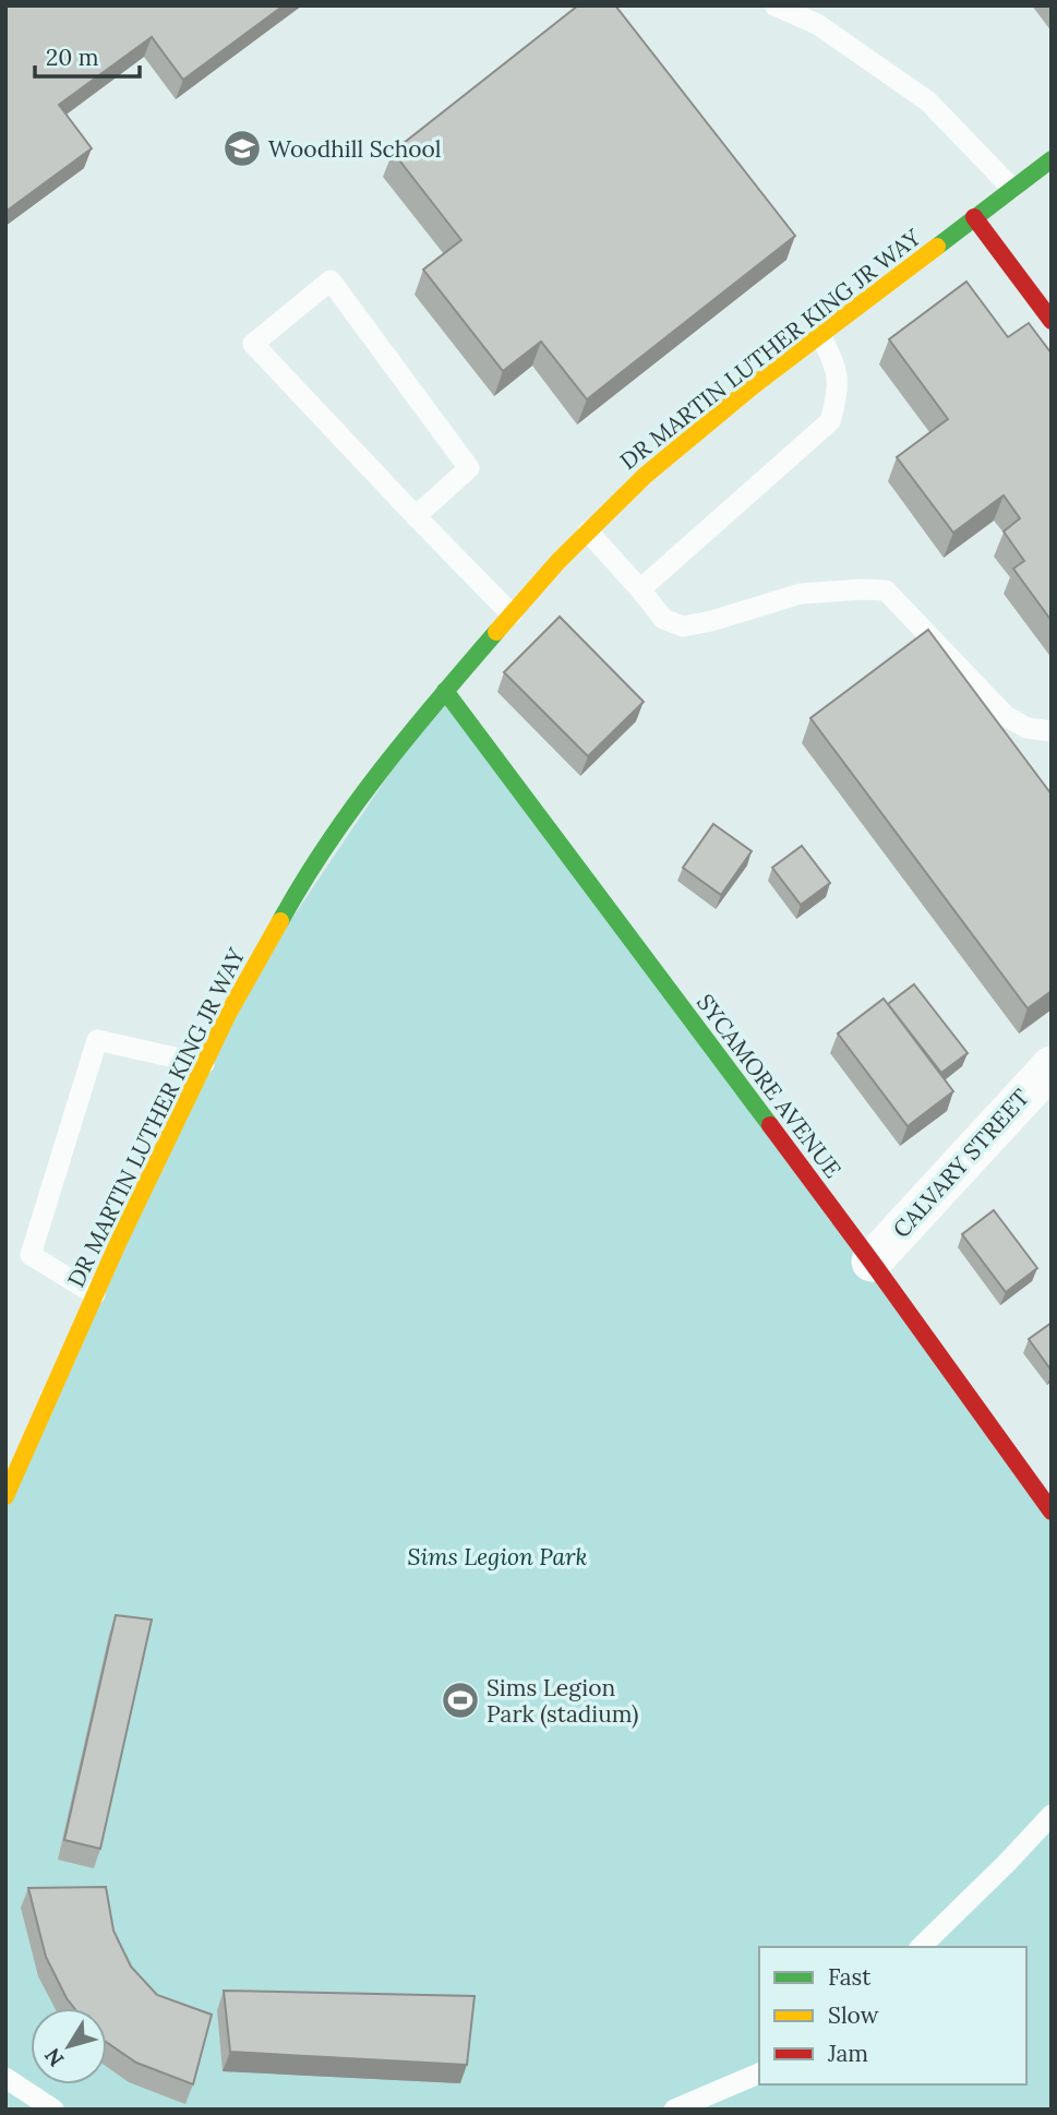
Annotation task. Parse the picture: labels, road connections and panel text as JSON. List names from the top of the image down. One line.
{"streets":{"main road":["DR MARTIN LUTHER KING JR WAY","SYCAMORE AVENUE"],"street":["CALVARY STREET"]},"crossings":[["DR MARTIN LUTHER KING JR WAY","SYCAMORE AVENUE"],["SYCAMORE AVENUE","CALVARY STREET"]],"parks":["Sims Legion Park"],"places":{"school or university":["Woodhill School"],"sports":["Sims Legion Park (stadium)"]},"legend":["Fast","Slow","Jam"],"scale_bar":"20 m","north":"bottom left"}
